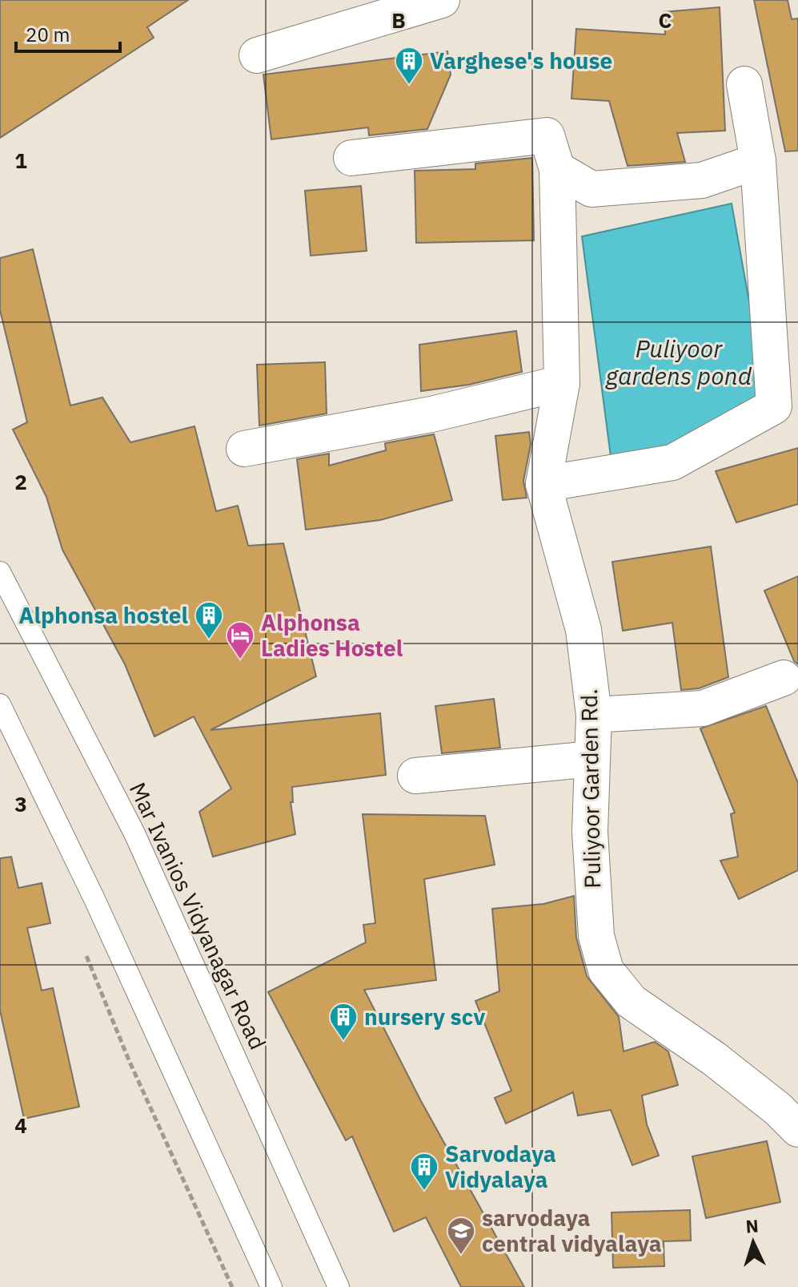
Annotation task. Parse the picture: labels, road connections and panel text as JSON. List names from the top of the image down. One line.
{"streets":{"street":["Puliyoor Garden Rd."],"lane":["Mar Ivanios Vidyanagar Road"]},"water":["Puliyoor gardens pond"],"places":{"building":["Varghese's house","Alphonsa hostel","nursery scv","Sarvodaya Vidyalaya"],"hotel":["Alphonsa Ladies Hostel"],"school or university":["sarvodaya central vidyalaya"]},"scale_bar":"20 m","north":"top","grid":{"columns":["B","C"],"rows":["1","2","3","4"]}}
